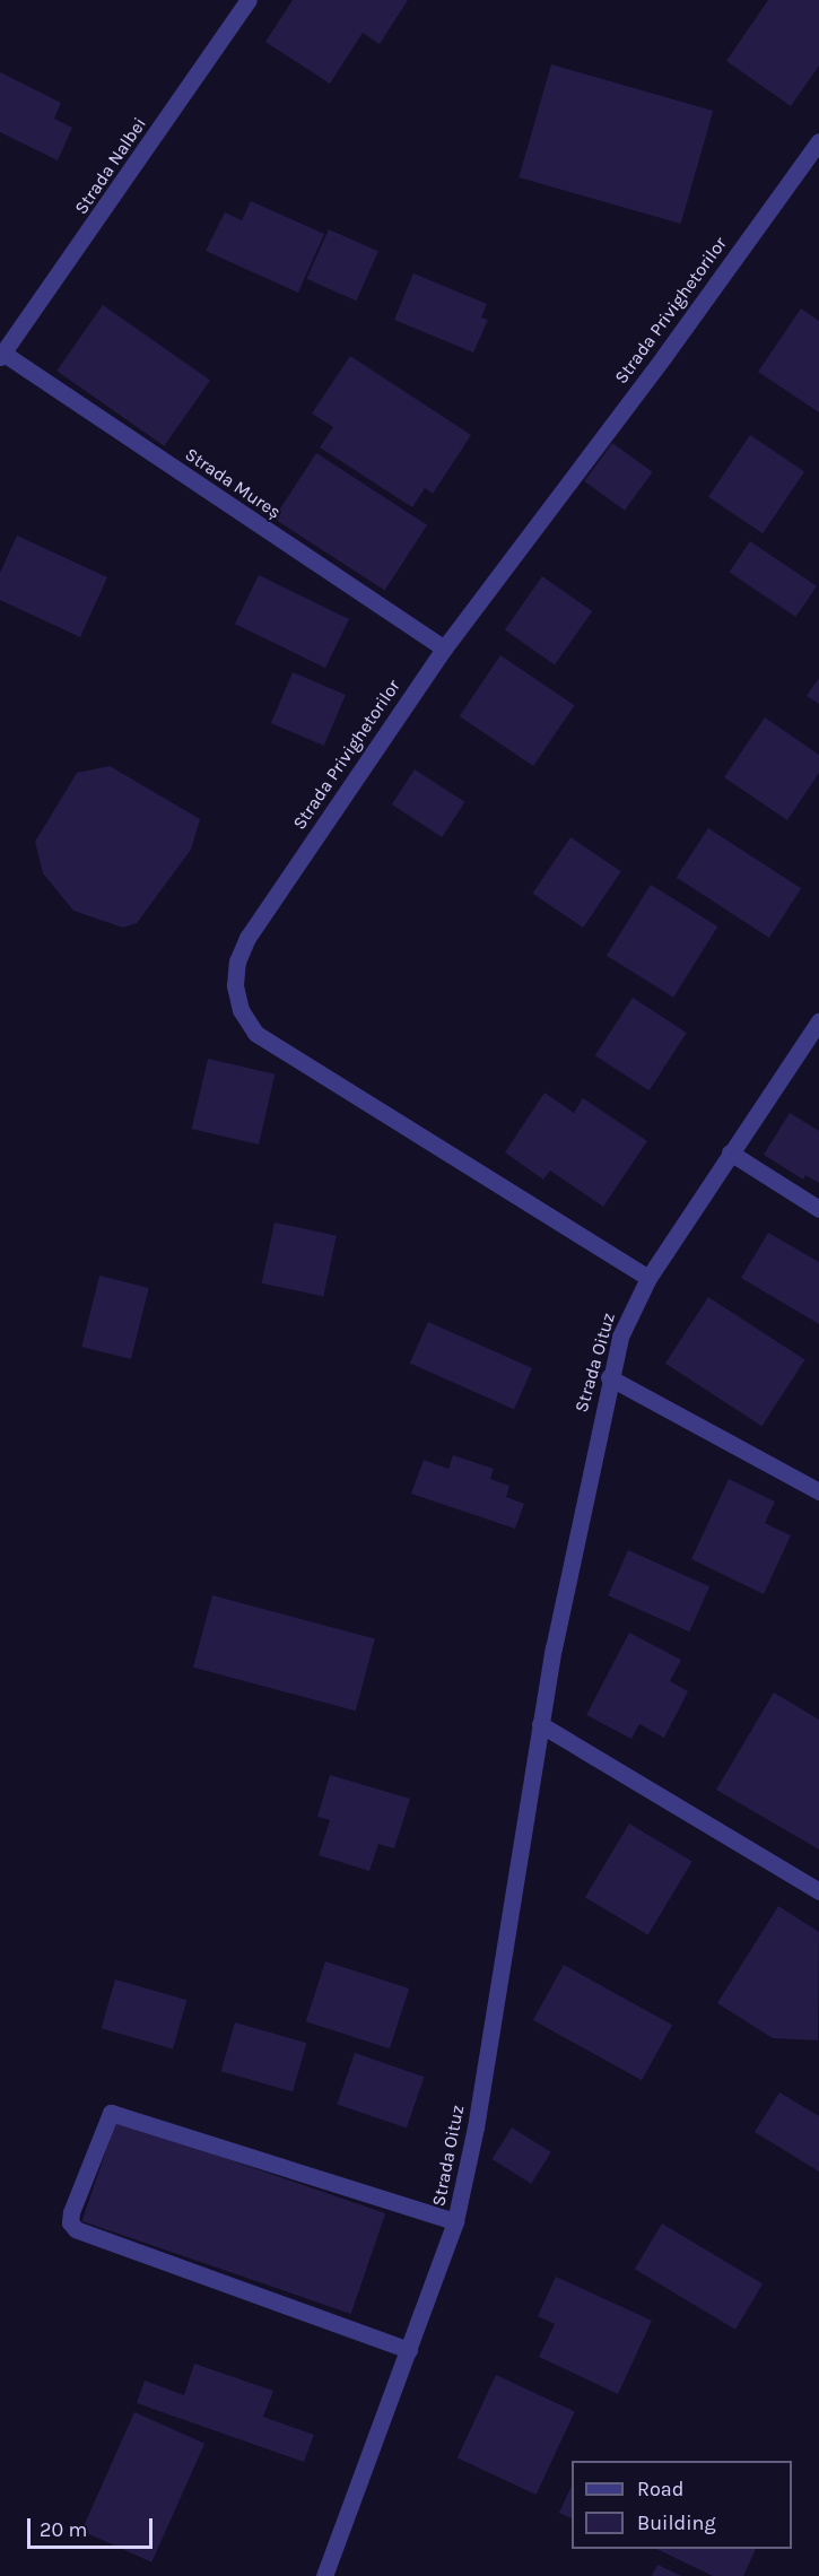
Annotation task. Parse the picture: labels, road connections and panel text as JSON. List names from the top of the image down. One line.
{"streets":{"street":["Strada Nalbei","Strada Privighetorilor","Strada Mureș","Strada Oituz"]},"crossings":[["Strada Nalbei","Strada Mureș"],["Strada Privighetorilor","Strada Mureș"],["Strada Privighetorilor","Strada Oituz"]],"legend":["Road","Building"],"scale_bar":"20 m"}
